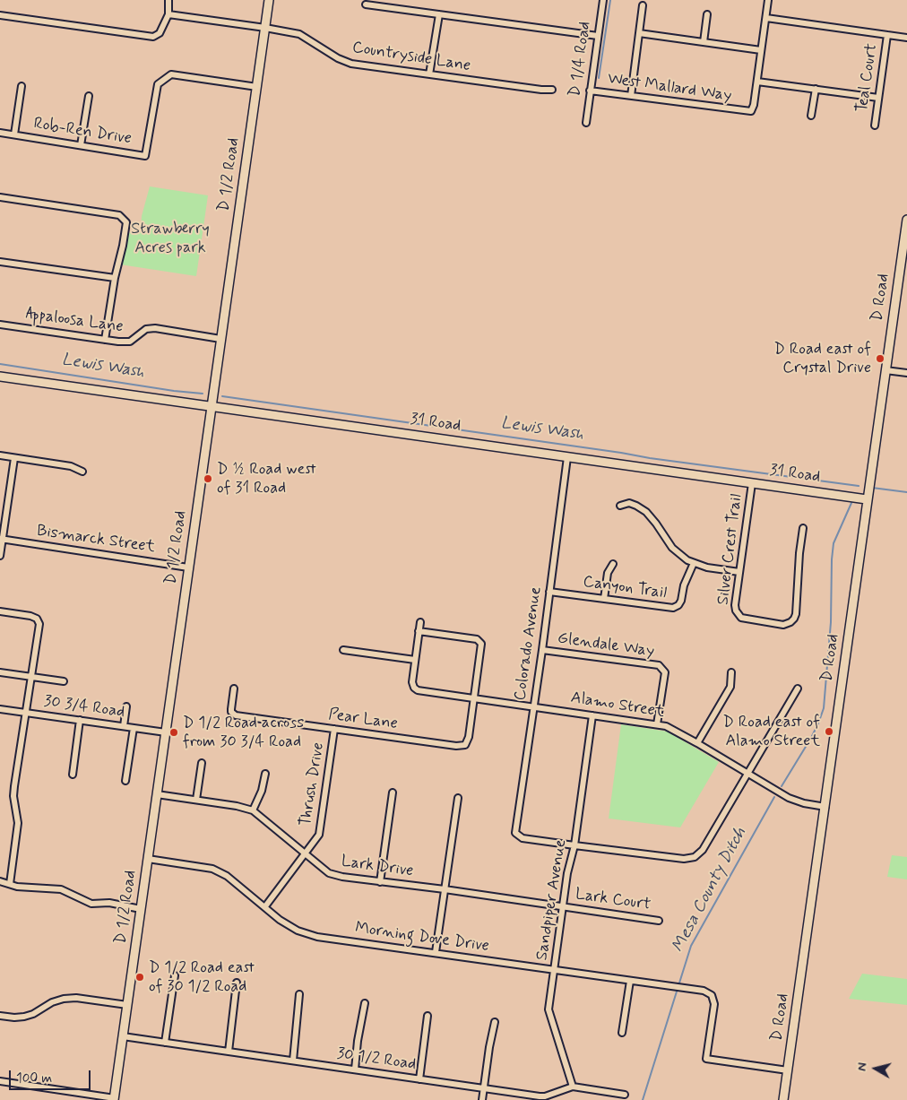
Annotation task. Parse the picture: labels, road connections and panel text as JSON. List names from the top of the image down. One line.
{"streets":{"street":["Countryside Lane","D 1/4 Road","Teal Court","West Mallard Way","Rob-Ren Drive","D 1/2 Road","D Road","Appaloosa Lane","31 Road","Bismarck Street","Silver Crest Trail","Canyon Trail","Colorado Avenue","Glendale Way","Alamo Street","30 3/4 Road","Pear Lane","Thrush Drive","Lark Drive","Sandpiper Avenue","Lark Court","Morning Dove Drive","30 1/2 Road"]},"crossings":[["Countryside Lane","D 1/2 Road"],["D 1/4 Road","West Mallard Way"],["Rob-Ren Drive","D 1/2 Road"],["D 1/2 Road","Appaloosa Lane"],["D 1/2 Road","31 Road"],["D 1/2 Road","Bismarck Street"],["D 1/2 Road","30 3/4 Road"],["D 1/2 Road","Lark Drive"],["D 1/2 Road","Morning Dove Drive"],["D 1/2 Road","30 1/2 Road"],["D Road","31 Road"],["D Road","Alamo Street"],["D Road","Morning Dove Drive"],["31 Road","Silver Crest Trail"],["31 Road","Colorado Avenue"],["Canyon Trail","Colorado Avenue"],["Colorado Avenue","Glendale Way"],["Colorado Avenue","Alamo Street"],["Colorado Avenue","Sandpiper Avenue"],["Glendale Way","Alamo Street"],["Alamo Street","Pear Lane"],["Alamo Street","Sandpiper Avenue"],["Pear Lane","Thrush Drive"],["Thrush Drive","Lark Drive"],["Thrush Drive","Morning Dove Drive"],["Lark Drive","Sandpiper Avenue"],["Lark Drive","Lark Court"],["Sandpiper Avenue","Lark Court"],["Sandpiper Avenue","Morning Dove Drive"],["Sandpiper Avenue","30 1/2 Road"]],"water":["Lewis Wash","Mesa County Ditch"],"parks":["Strawberry Acres park"],"places":["D Road east of Crystal Drive","D ½ Road west of 31 Road","D Road east of Alamo Street","D 1/2 Road across from 30 3/4 Road","D 1/2 Road east of 30 1/2 Road"],"scale_bar":"100 m","north":"left"}
